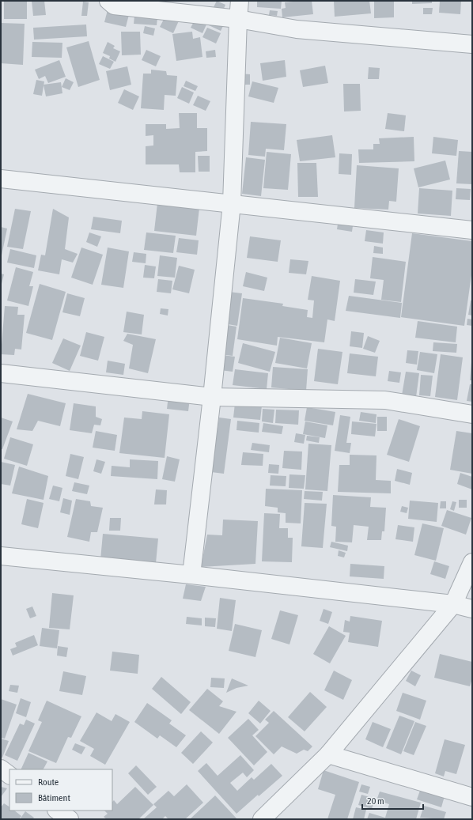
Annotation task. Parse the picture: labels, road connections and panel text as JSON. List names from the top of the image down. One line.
{"legend":["Route","Bâtiment"],"scale_bar":"20 m"}
